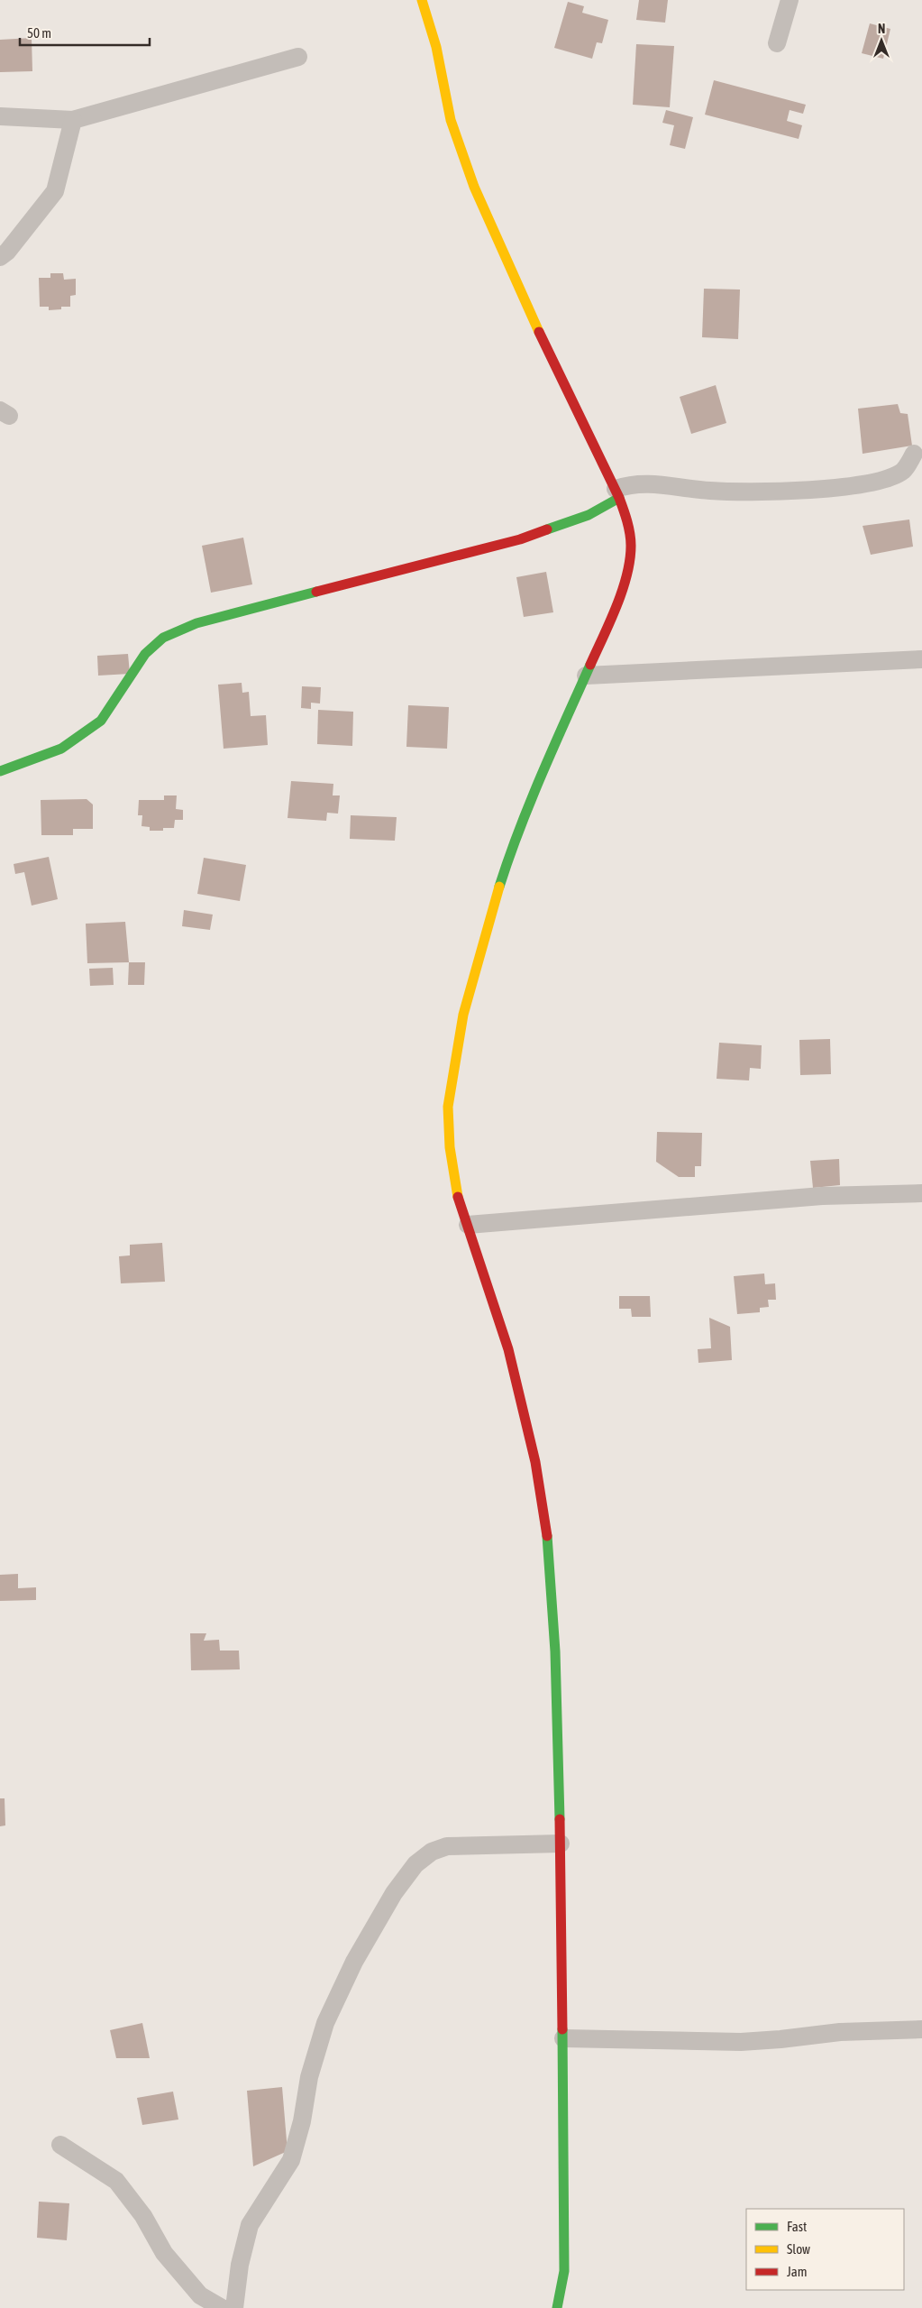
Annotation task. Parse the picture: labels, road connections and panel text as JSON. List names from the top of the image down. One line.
{"legend":["Fast","Slow","Jam"],"scale_bar":"50 m","north":"top"}
